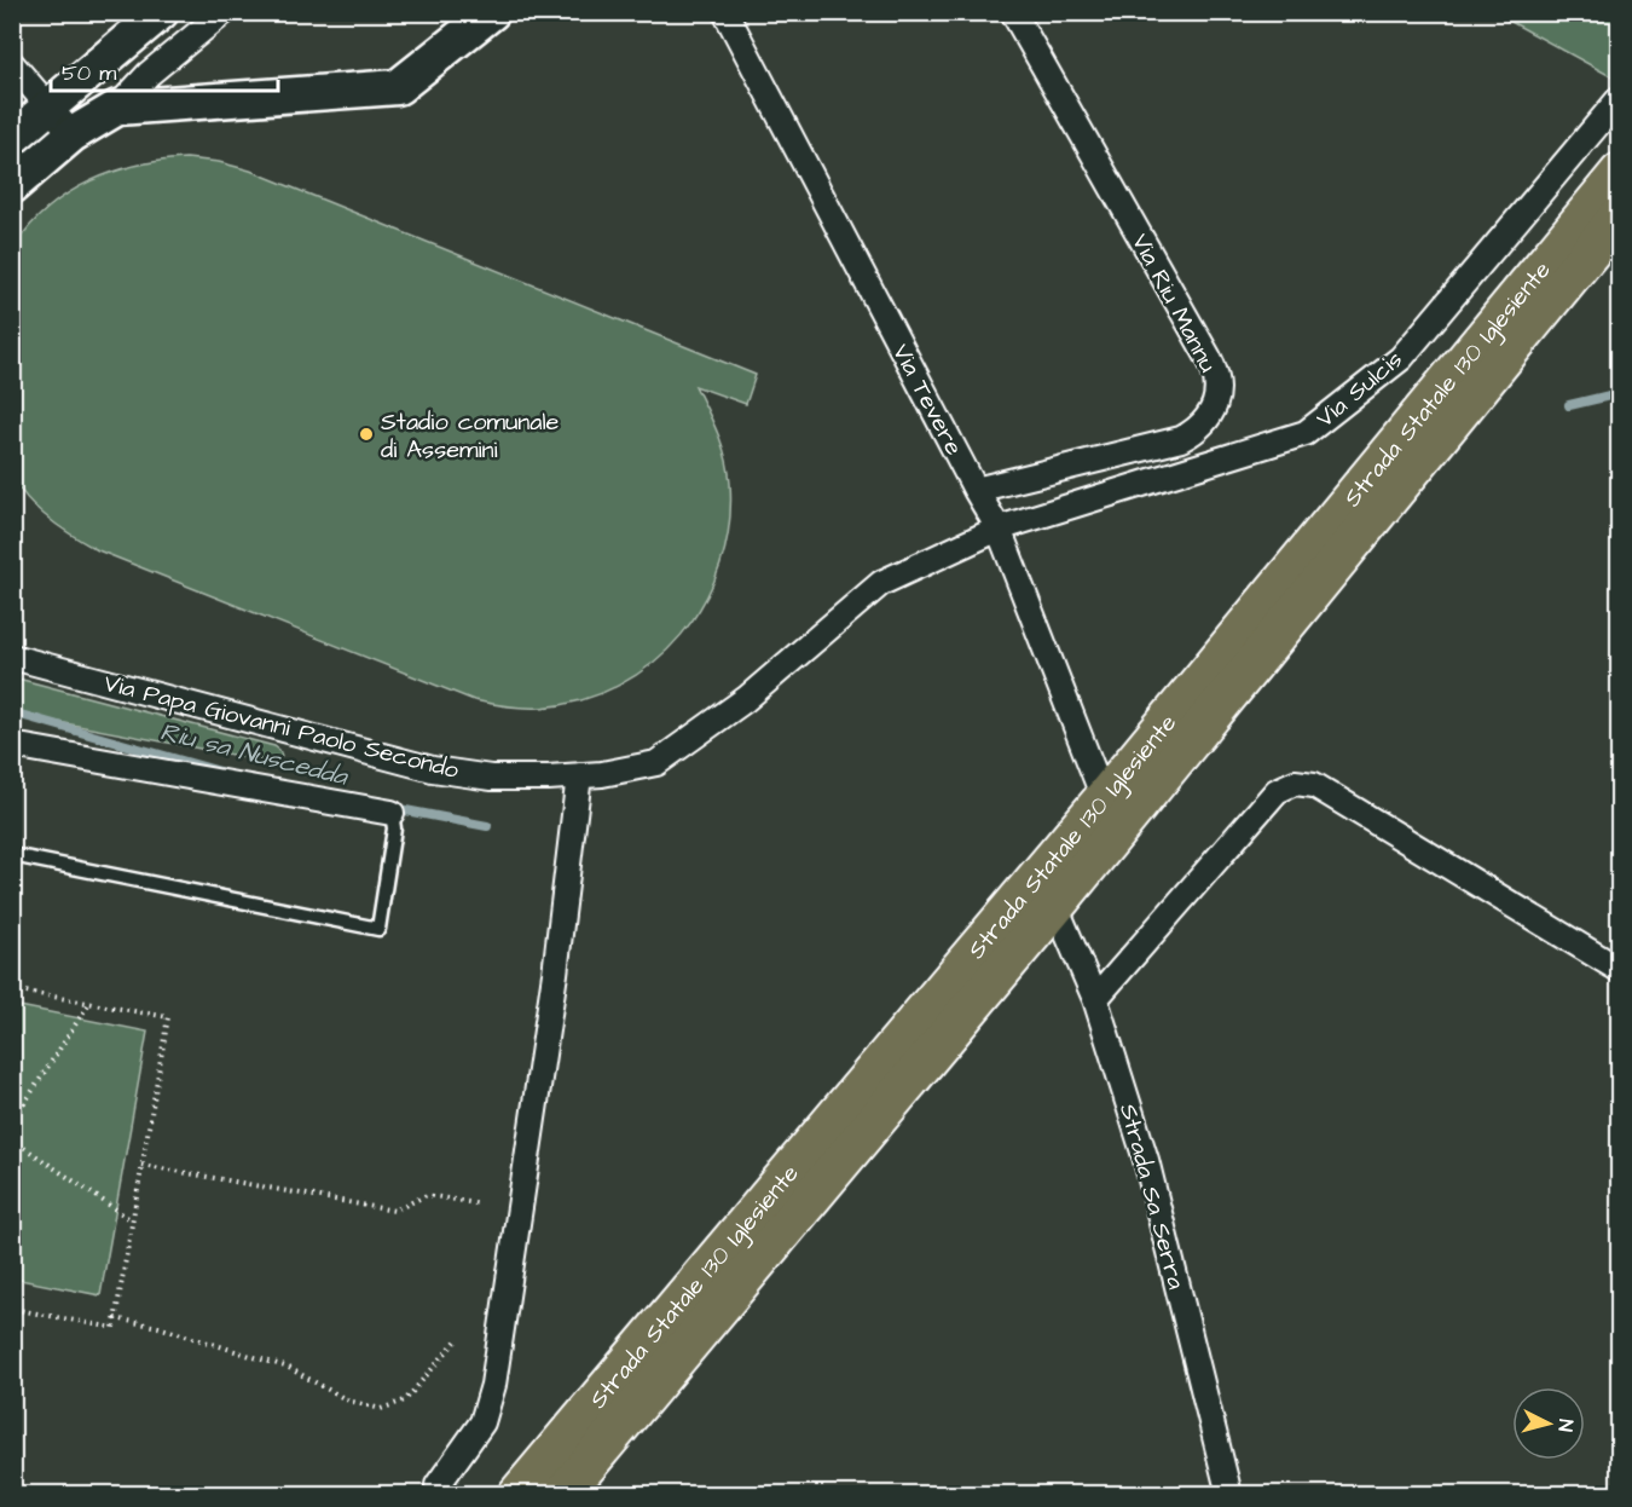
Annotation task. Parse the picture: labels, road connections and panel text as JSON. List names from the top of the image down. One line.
{"streets":{"main road":["Strada Statale 130 Iglesiente"],"street":["Via Riu Mannu","Via Sulcis","Via Tevere","Via Papa Giovanni Paolo Secondo","Strada Sa Serra"]},"crossings":[["Via Riu Mannu","Via Tevere"],["Strada Statale 130 Iglesiente","Via Tevere"],["Strada Statale 130 Iglesiente","Strada Sa Serra"],["Via Sulcis","Via Tevere"],["Via Sulcis","Via Papa Giovanni Paolo Secondo"],["Via Tevere","Via Papa Giovanni Paolo Secondo"]],"water":["Riu sa Nuscedda"],"places":["Stadio comunale di Assemini"],"scale_bar":"50 m","north":"right"}
